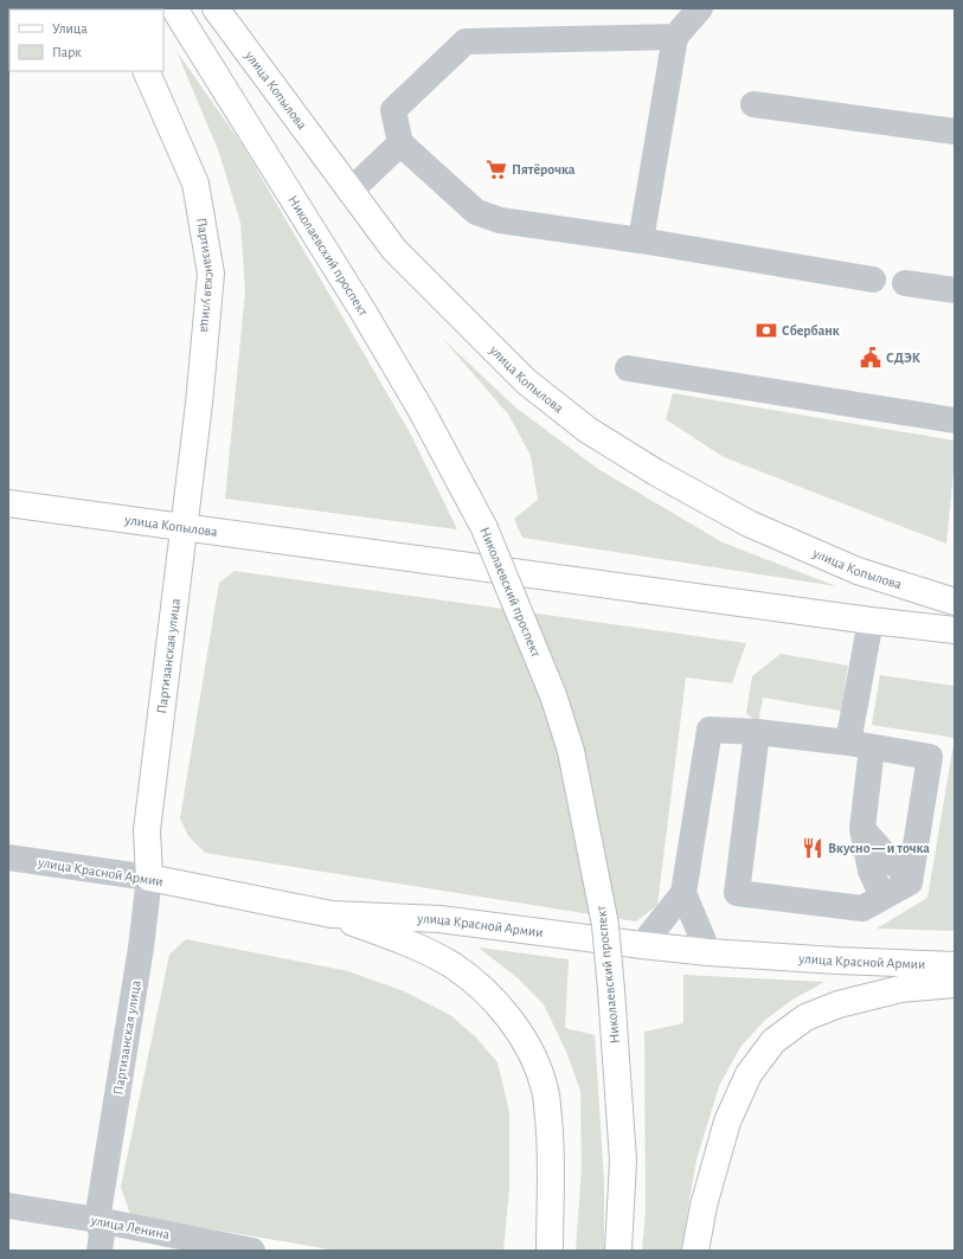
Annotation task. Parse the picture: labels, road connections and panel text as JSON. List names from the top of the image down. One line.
{"streets":{"main road":["улица Копылова","Николаевский проспект","Партизанская улица","улица Красной Армии"],"street":["улица Ленина"]},"crossings":[["улица Копылова","Партизанская улица"],["Партизанская улица","улица Красной Армии"],["Партизанская улица","улица Ленина"]],"places":{"supermarket":["Пятёрочка"],"bank":["Сбербанк"],"public building":["СДЭК"],"restaurant":["Вкусно — и точка"]},"legend":["Улица","Парк"]}
